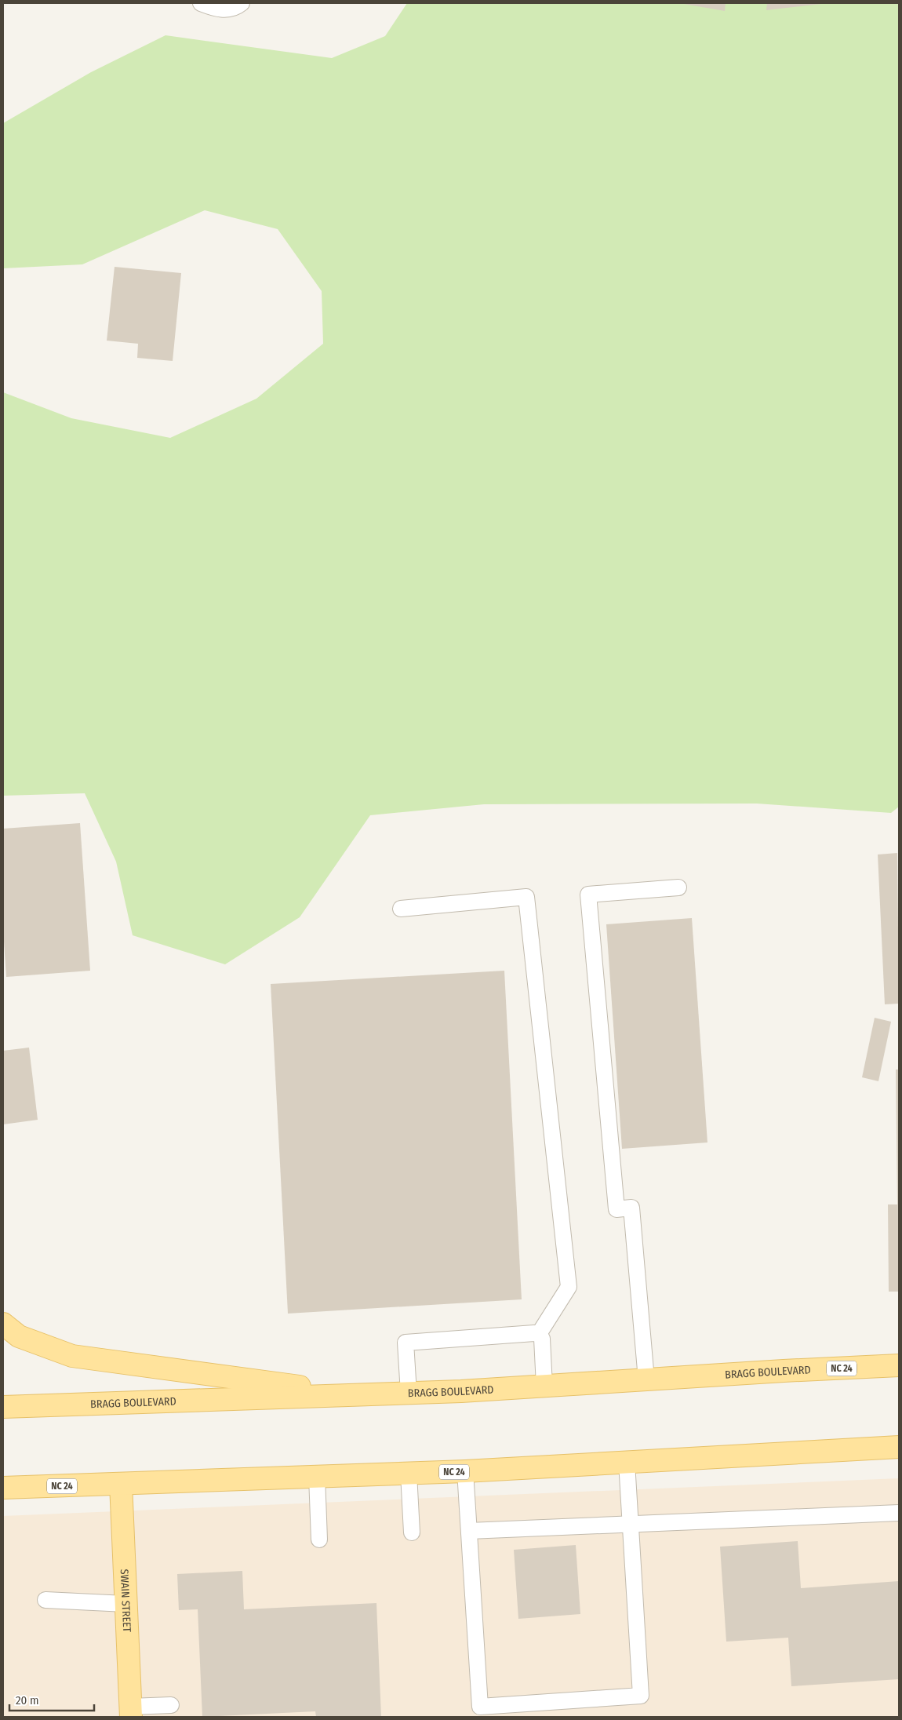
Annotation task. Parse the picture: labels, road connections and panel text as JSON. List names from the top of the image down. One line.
{"streets":{"main road":["NC 24","BRAGG BOULEVARD","SWAIN STREET"]},"crossings":[["NC 24","SWAIN STREET"]],"scale_bar":"20 m"}
